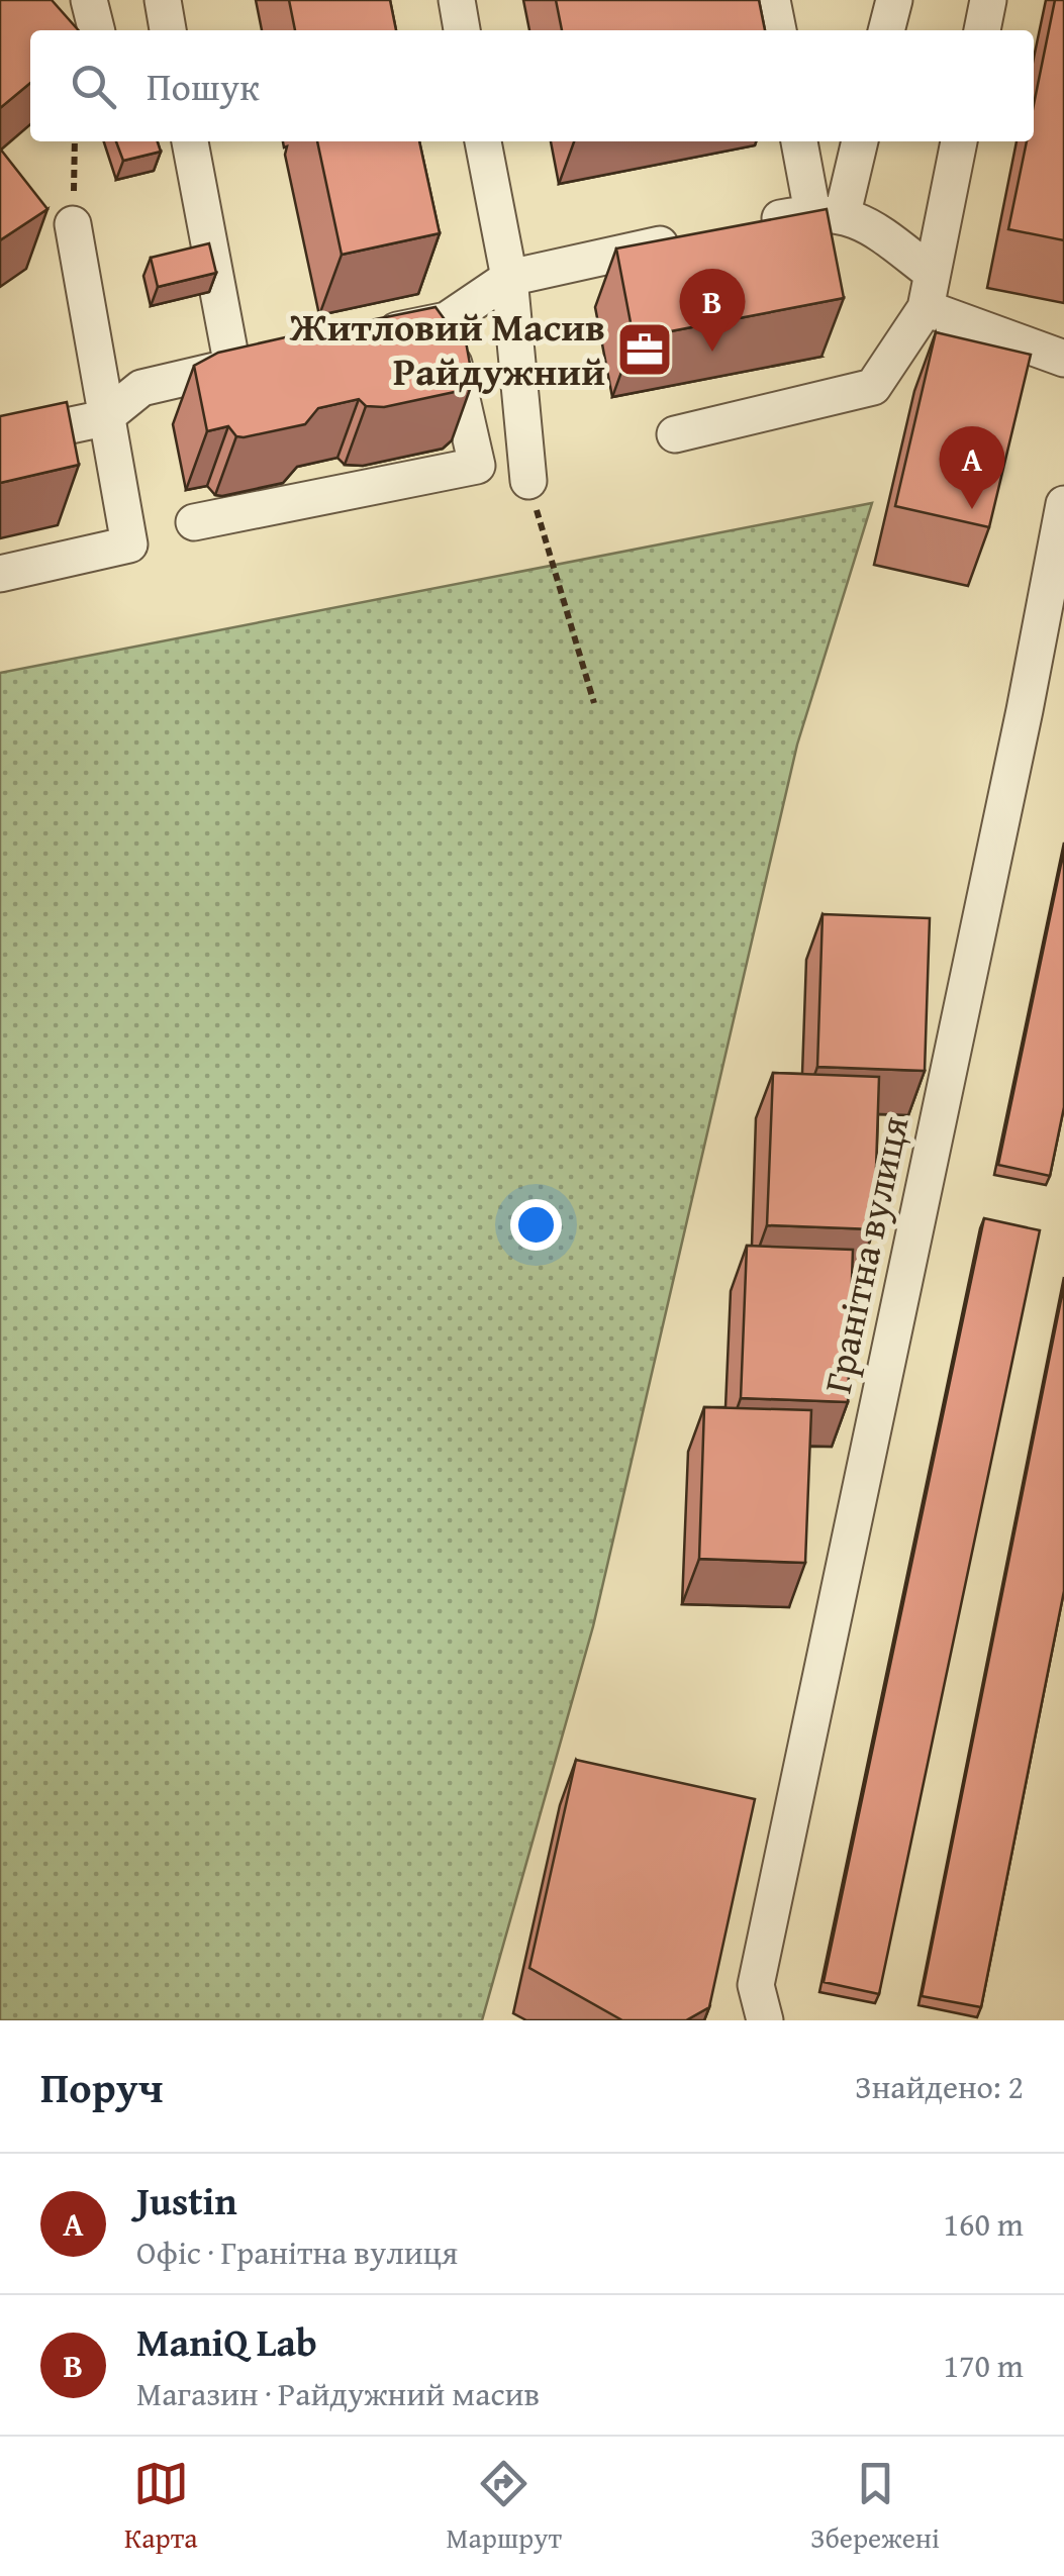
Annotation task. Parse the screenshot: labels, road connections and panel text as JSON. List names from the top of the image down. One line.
{"streets":{"street":["Гранітна вулиця"]},"places":{"office":["Житловий Масив Райдужний"]},"page":{"search":"Пошук","pins":["B","A"],"heading":["Поруч","Знайдено: 2"],"list":[{"mark":"A","name":"Justin","note":"Офіс · Гранітна вулиця","value":"160 m"},{"mark":"B","name":"ManiQ Lab","note":"Магазин · Райдужний масив","value":"170 m"}],"nav":["Карта","Маршрут","Збережені"]}}
